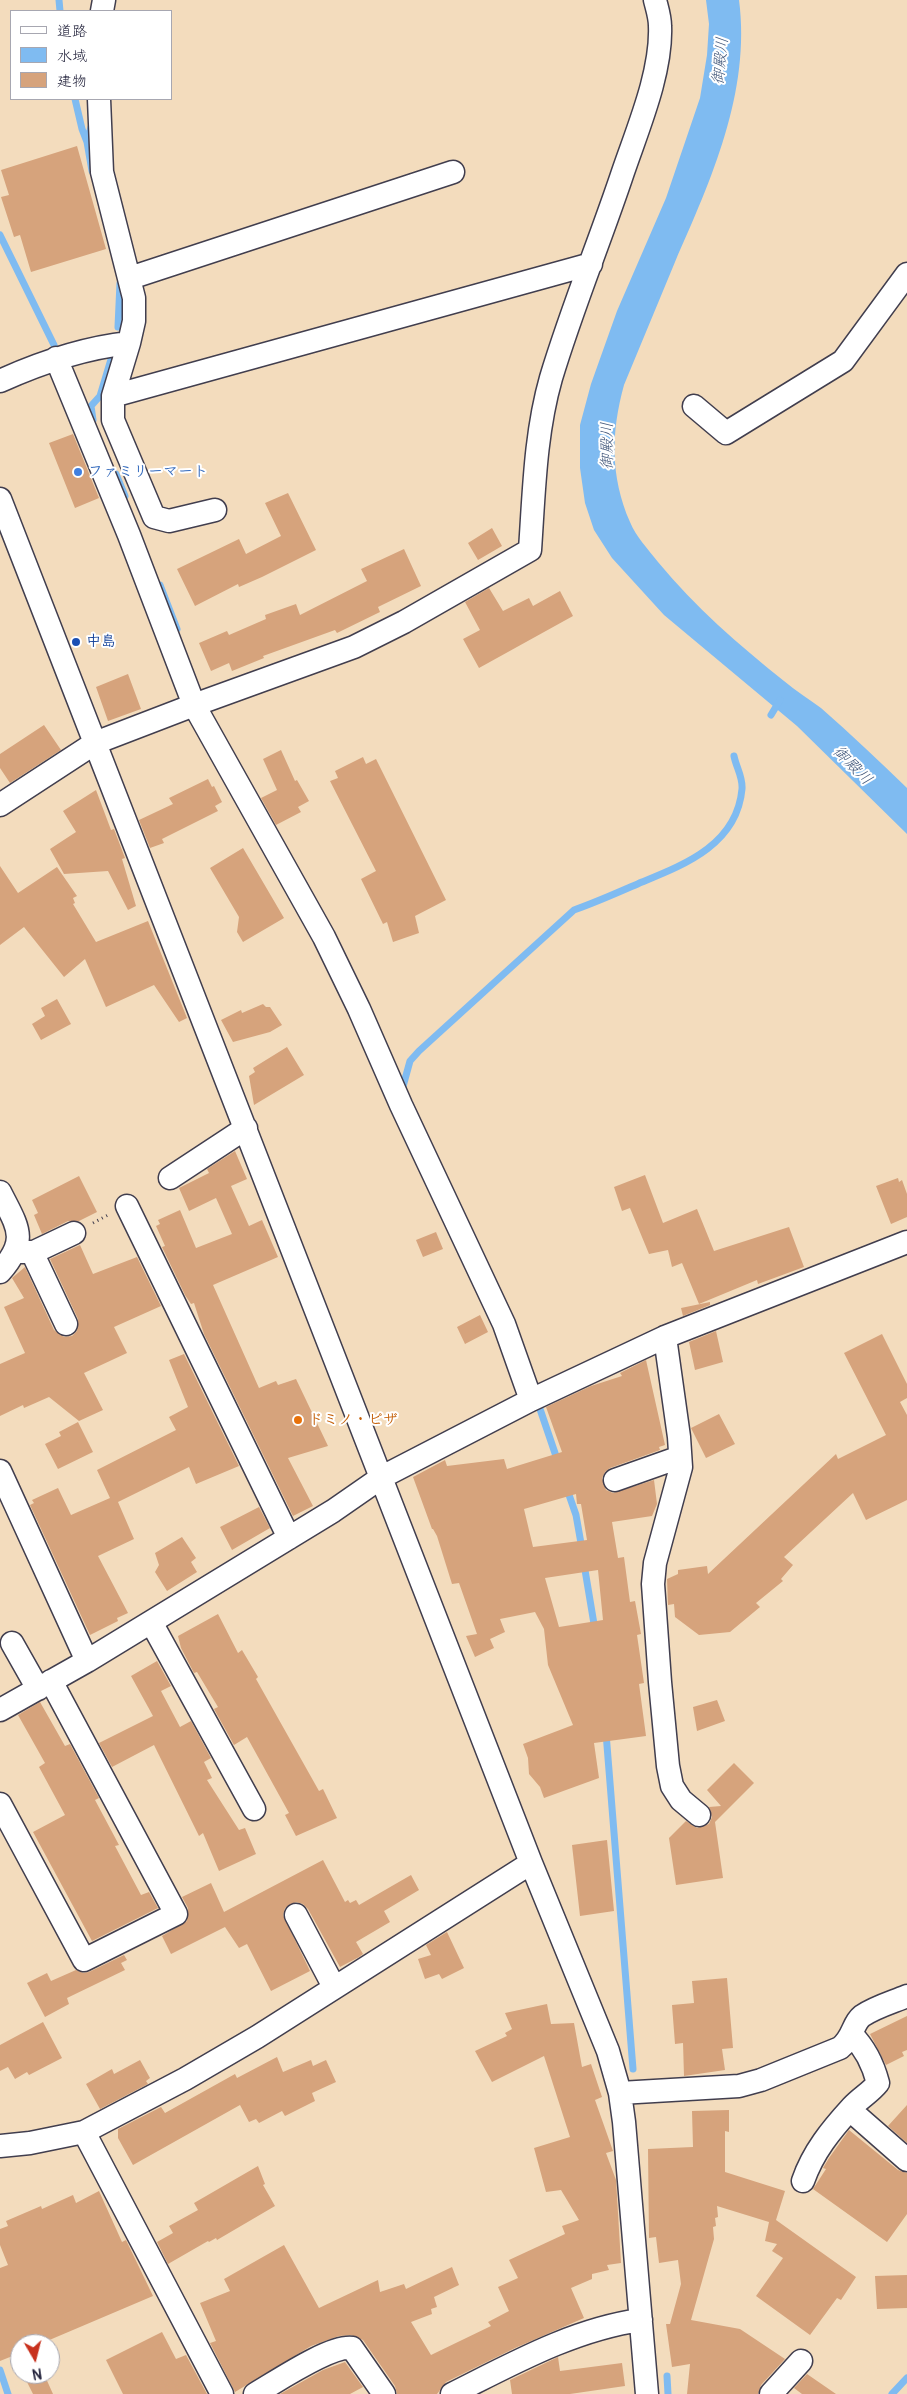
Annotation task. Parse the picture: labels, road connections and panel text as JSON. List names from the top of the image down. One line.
{"water":["御殿川"],"places":["ファミリーマート","中島","ドミノ・ピザ"],"legend":["道路","水域","建物"],"north":"bottom"}
